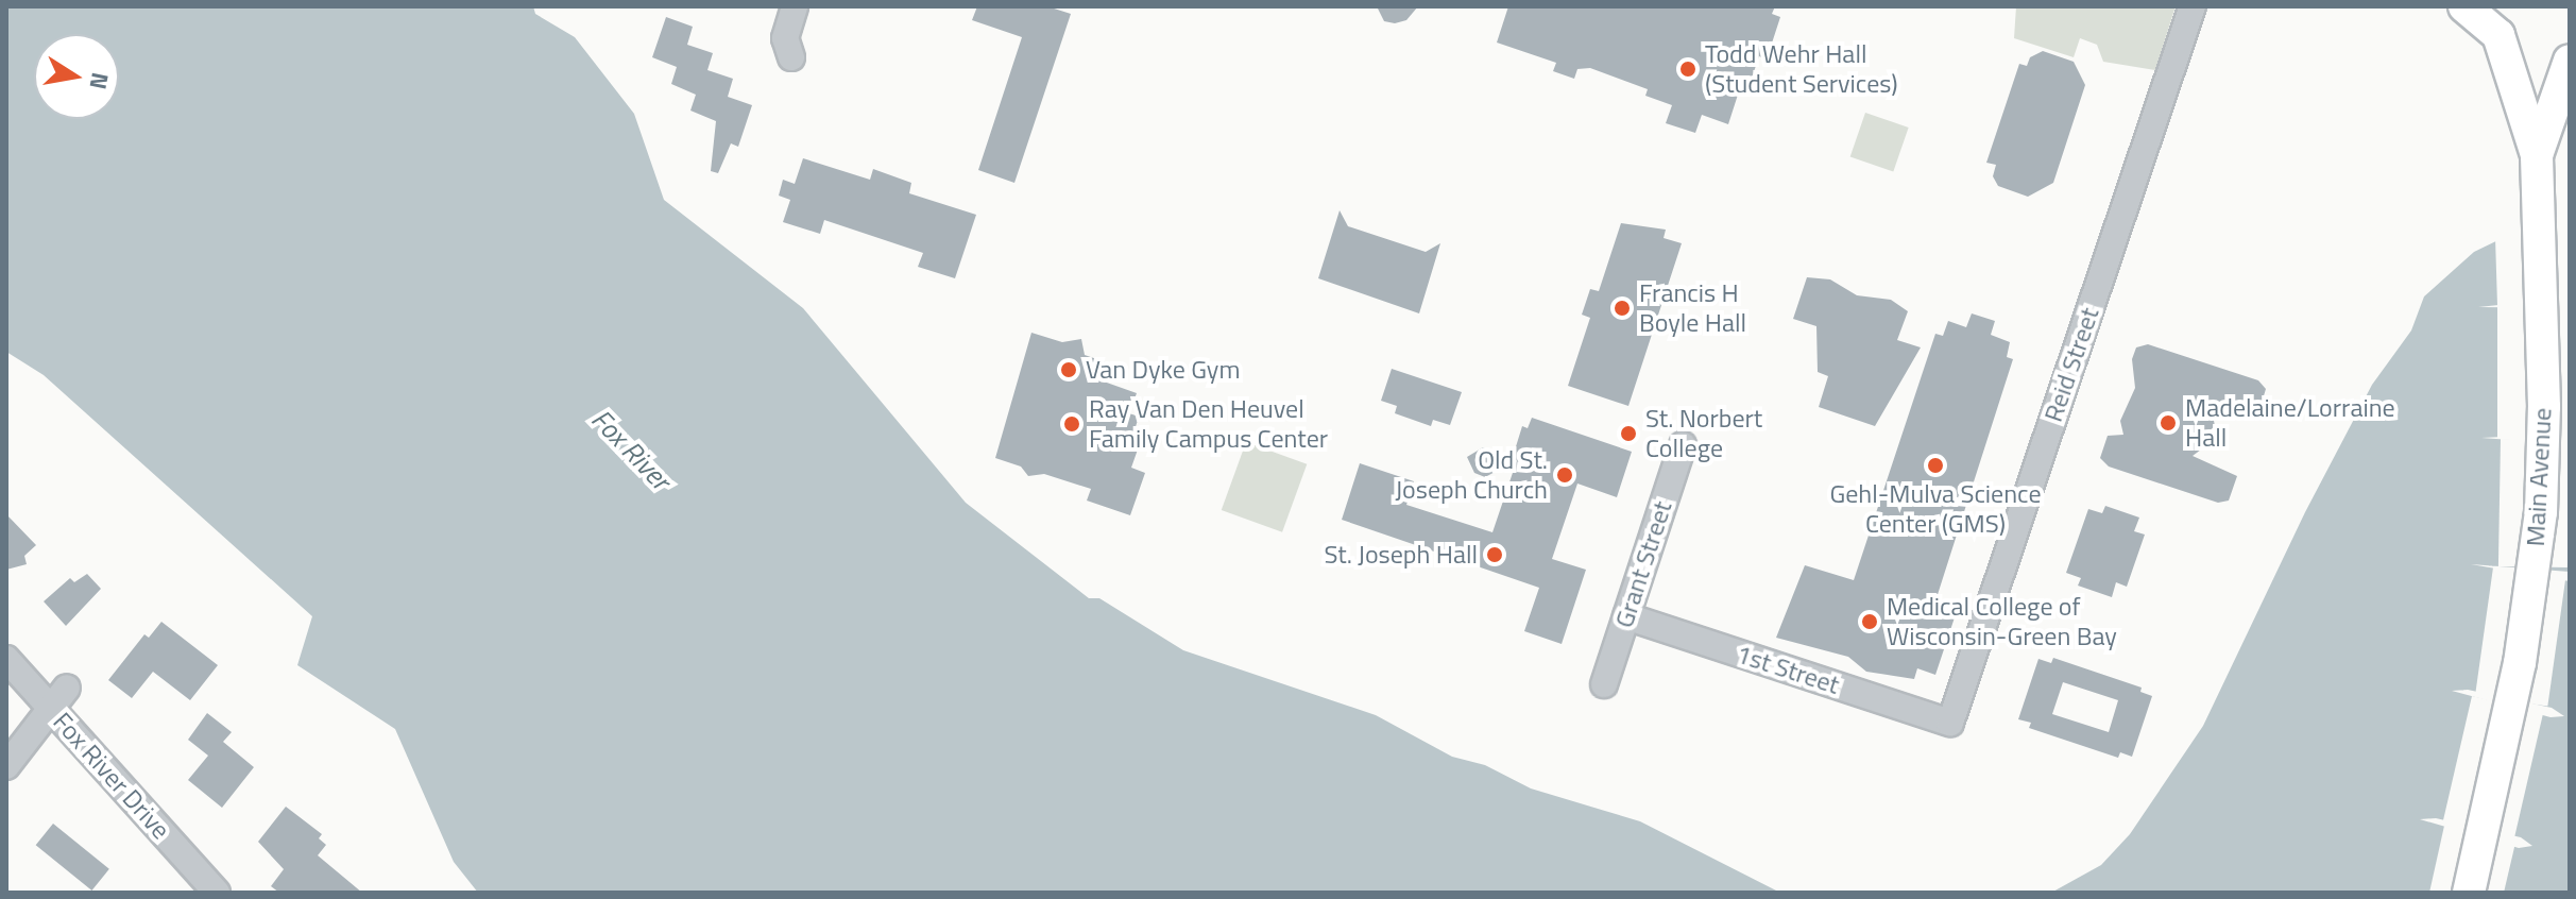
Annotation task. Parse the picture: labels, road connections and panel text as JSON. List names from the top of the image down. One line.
{"streets":{"main road":["Main Avenue"],"street":["Reid Street","Grant Street","1st Street","Fox River Drive"]},"crossings":[["Reid Street","1st Street"],["Grant Street","1st Street"]],"water":["Fox River"],"places":["Todd Wehr Hall (Student Services)","Francis H Boyle Hall","Van Dyke Gym","Madelaine/Lorraine Hall","Ray Van Den Heuvel Family Campus Center","St. Norbert College","Gehl-Mulva Science Center (GMS)","Old St. Joseph Church","St. Joseph Hall","Medical College of Wisconsin-Green Bay"],"north":"right"}
